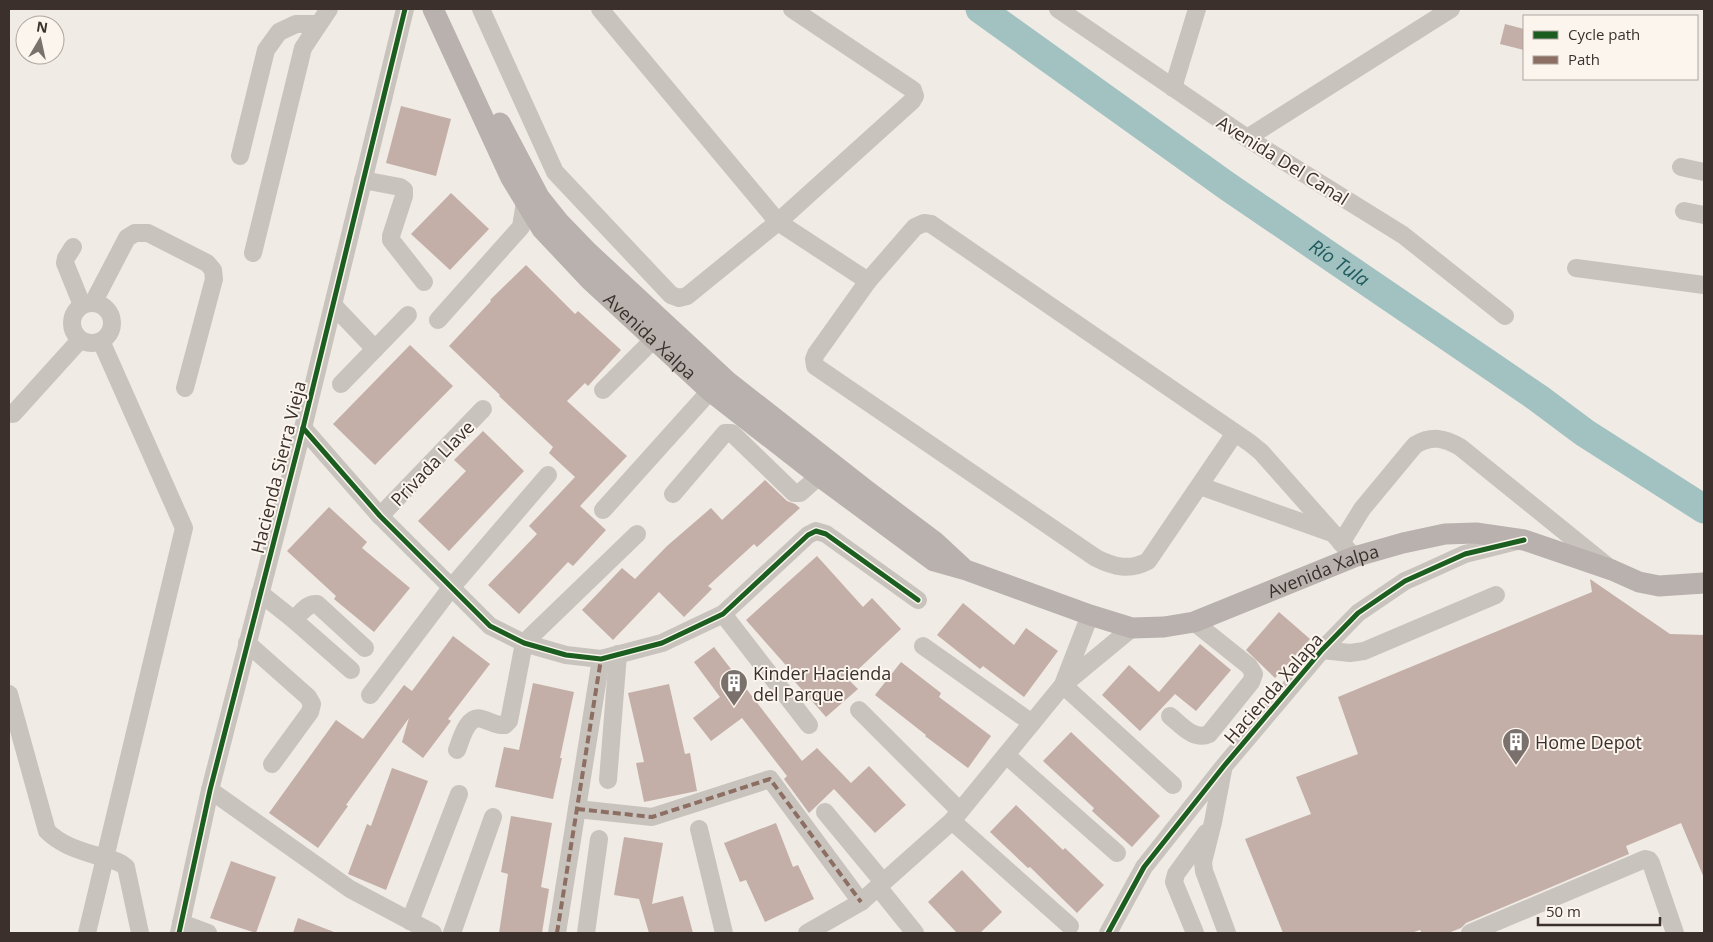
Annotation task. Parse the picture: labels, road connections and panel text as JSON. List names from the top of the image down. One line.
{"streets":{"main road":["Avenida Xalpa"],"street":["Avenida Del Canal","Privada Llave","Hacienda Sierra Vieja","Hacienda Xalapa"]},"crossings":[["Avenida Xalpa","Hacienda Xalapa"]],"water":["Río Tula"],"places":{"building":["Kinder Hacienda del Parque","Home Depot"]},"legend":["Cycle path","Path"],"scale_bar":"50 m","north":"top"}
